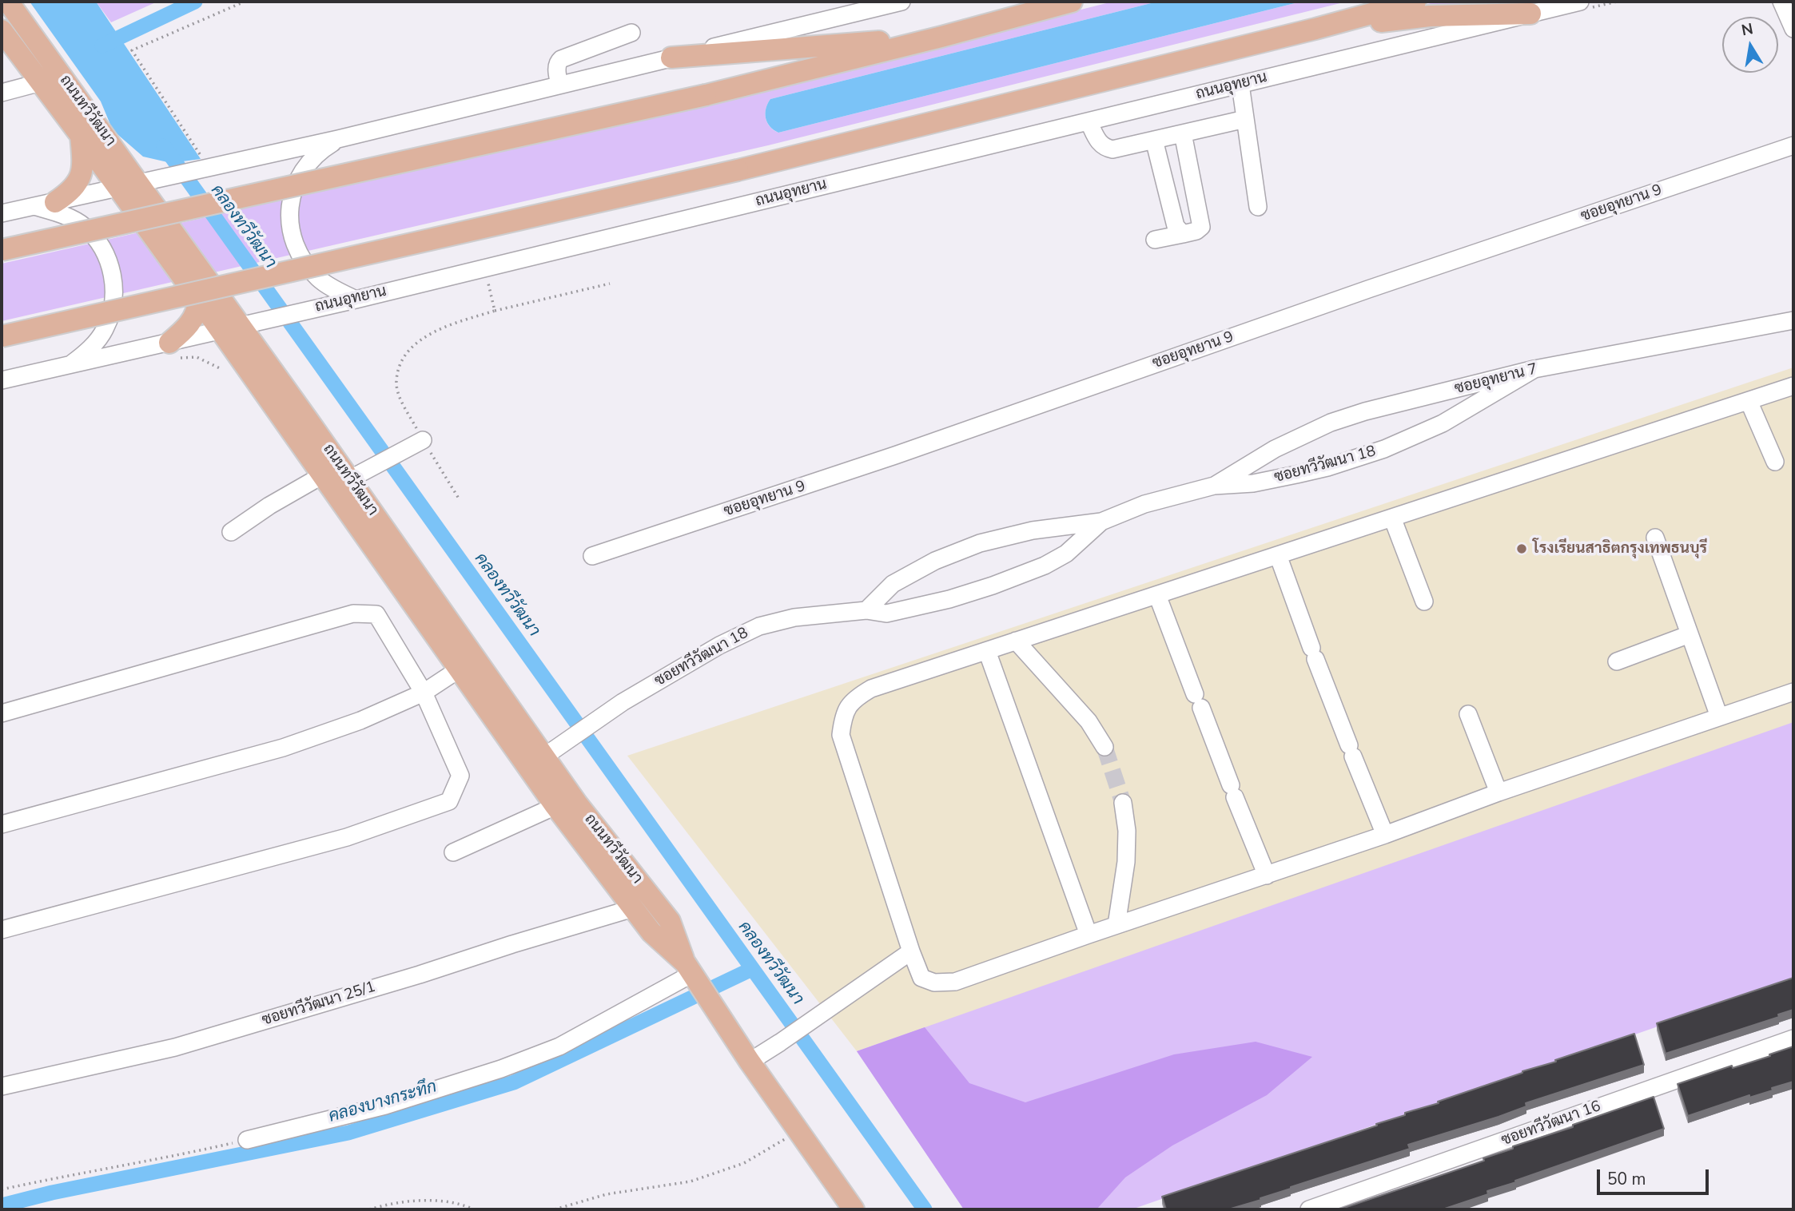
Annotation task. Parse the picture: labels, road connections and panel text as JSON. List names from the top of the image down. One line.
{"streets":{"main road":["ถนนทวีวัฒนา"],"street":["ถนนอุทยาน","ซอยอุทยาน 9","ซอยอุทยาน 7","ซอยทวีวัฒนา 18","ซอยทวีวัฒนา 25/1","ซอยทวีวัฒนา 16"]},"crossings":[["ถนนอุทยาน","ถนนทวีวัฒนา"],["ถนนทวีวัฒนา","ซอยทวีวัฒนา 18"],["ถนนทวีวัฒนา","ซอยทวีวัฒนา 25/1"],["ซอยอุทยาน 7","ซอยทวีวัฒนา 18"]],"water":["คลองทวีวัฒนา","คลองบางกระทึก"],"places":["โรงเรียนสาธิตกรุงเทพธนบุรี"],"scale_bar":"50 m","north":"top"}
